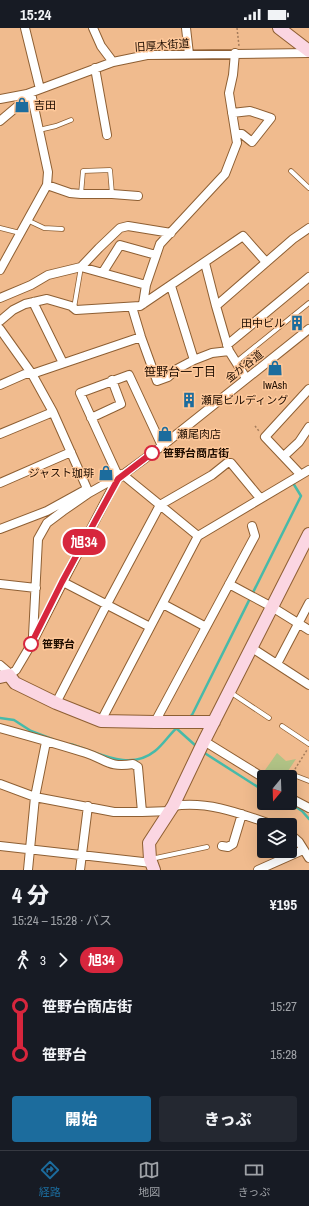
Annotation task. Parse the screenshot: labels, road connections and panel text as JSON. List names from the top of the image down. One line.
{"streets":{"street":["旧厚木街道","金が谷道"]},"districts":["笹野台一丁目"],"places":{"shop":["吉田","IwAsh","瀬尾肉店","ジャスト珈琲"],"building":["田中ビル","瀬尾ビルディング"],"other":["笹野台商店街","笹野台"]},"lines":["bus line 旭34"],"north":"bottom","page":{"status":"15:24","on_map":"旭34","heading":["4 分","15:24 – 15:28 · バス","¥195"],"legs":["3","旭34"],"list":[{"name":"笹野台商店街","value":"15:27"},{"name":"笹野台","value":"15:28"}],"buttons":["開始","きっぷ"],"tabs":["経路","地図","きっぷ"]}}
